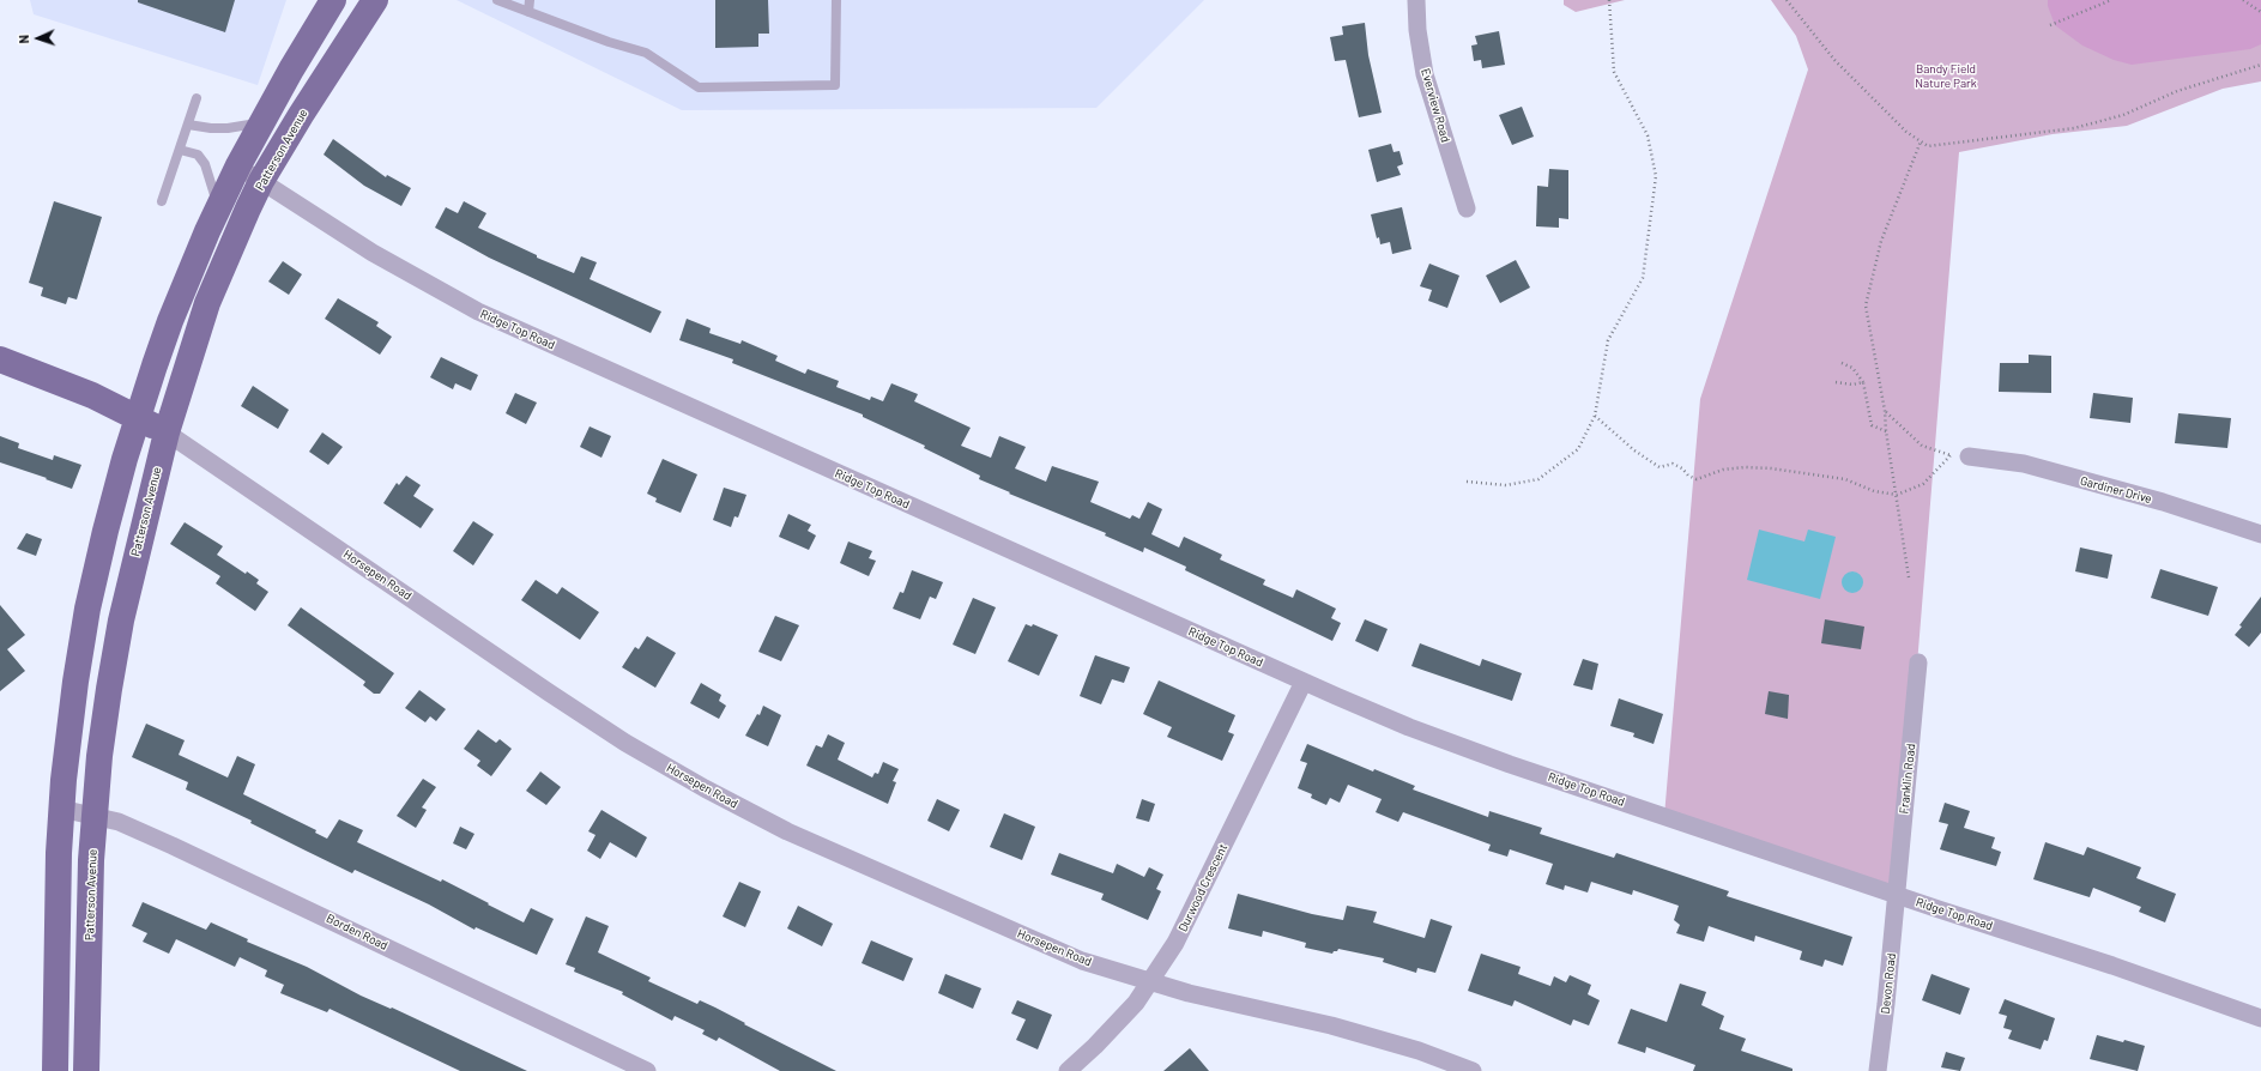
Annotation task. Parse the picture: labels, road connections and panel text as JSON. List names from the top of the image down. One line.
{"streets":{"main road":["Patterson Avenue","Horsepen Road"],"street":["Everview Road","Ridge Top Road","Gardiner Drive","Franklin Road","Durwood Crescent","Borden Road","Devon Road"]},"crossings":[["Patterson Avenue","Ridge Top Road"],["Patterson Avenue","Horsepen Road"],["Patterson Avenue","Borden Road"],["Ridge Top Road","Franklin Road"],["Ridge Top Road","Durwood Crescent"],["Ridge Top Road","Devon Road"],["Horsepen Road","Durwood Crescent"],["Franklin Road","Devon Road"]],"parks":["Bandy Field Nature Park"],"north":"left"}
